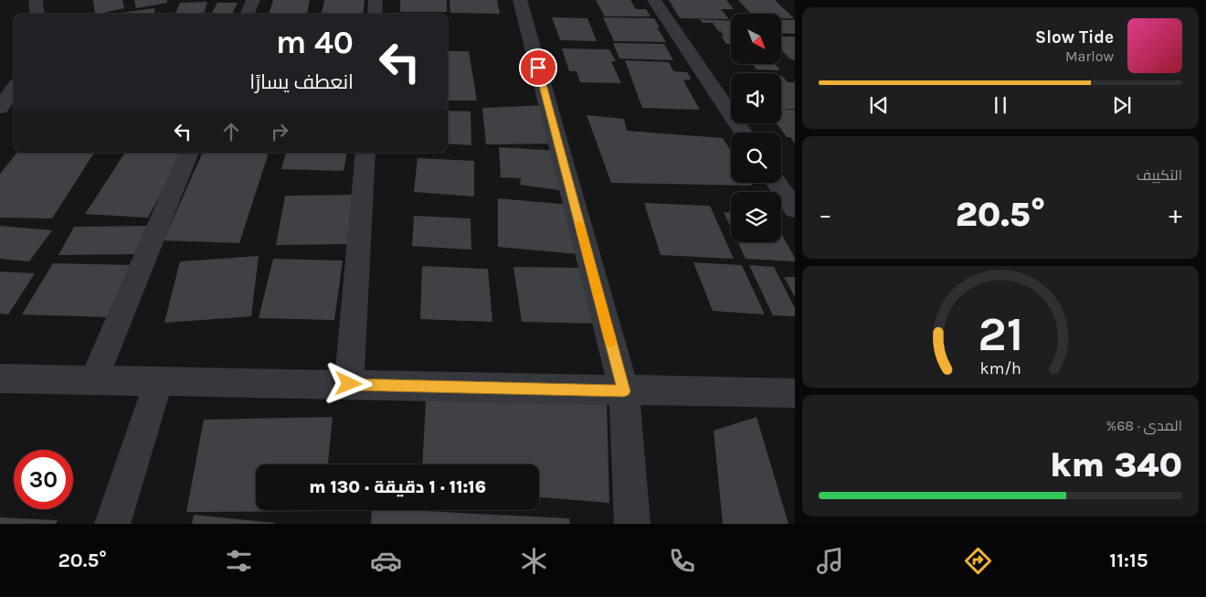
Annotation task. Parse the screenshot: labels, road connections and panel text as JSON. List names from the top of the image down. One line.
{"north":"bottom right","page":{"turn":["40 m","انعطف يسارًا"],"song":["Slow Tide","Marlow"],"tile":["التكييف",["المدى · 68%","340 km"]],"heat":["−","20.5°","+"],"limit":"30","trip":"11:16 · 1 دقيقة · 130 m","tabs":["11:15","20.5°"],"gauge":["21","km/h"]}}
